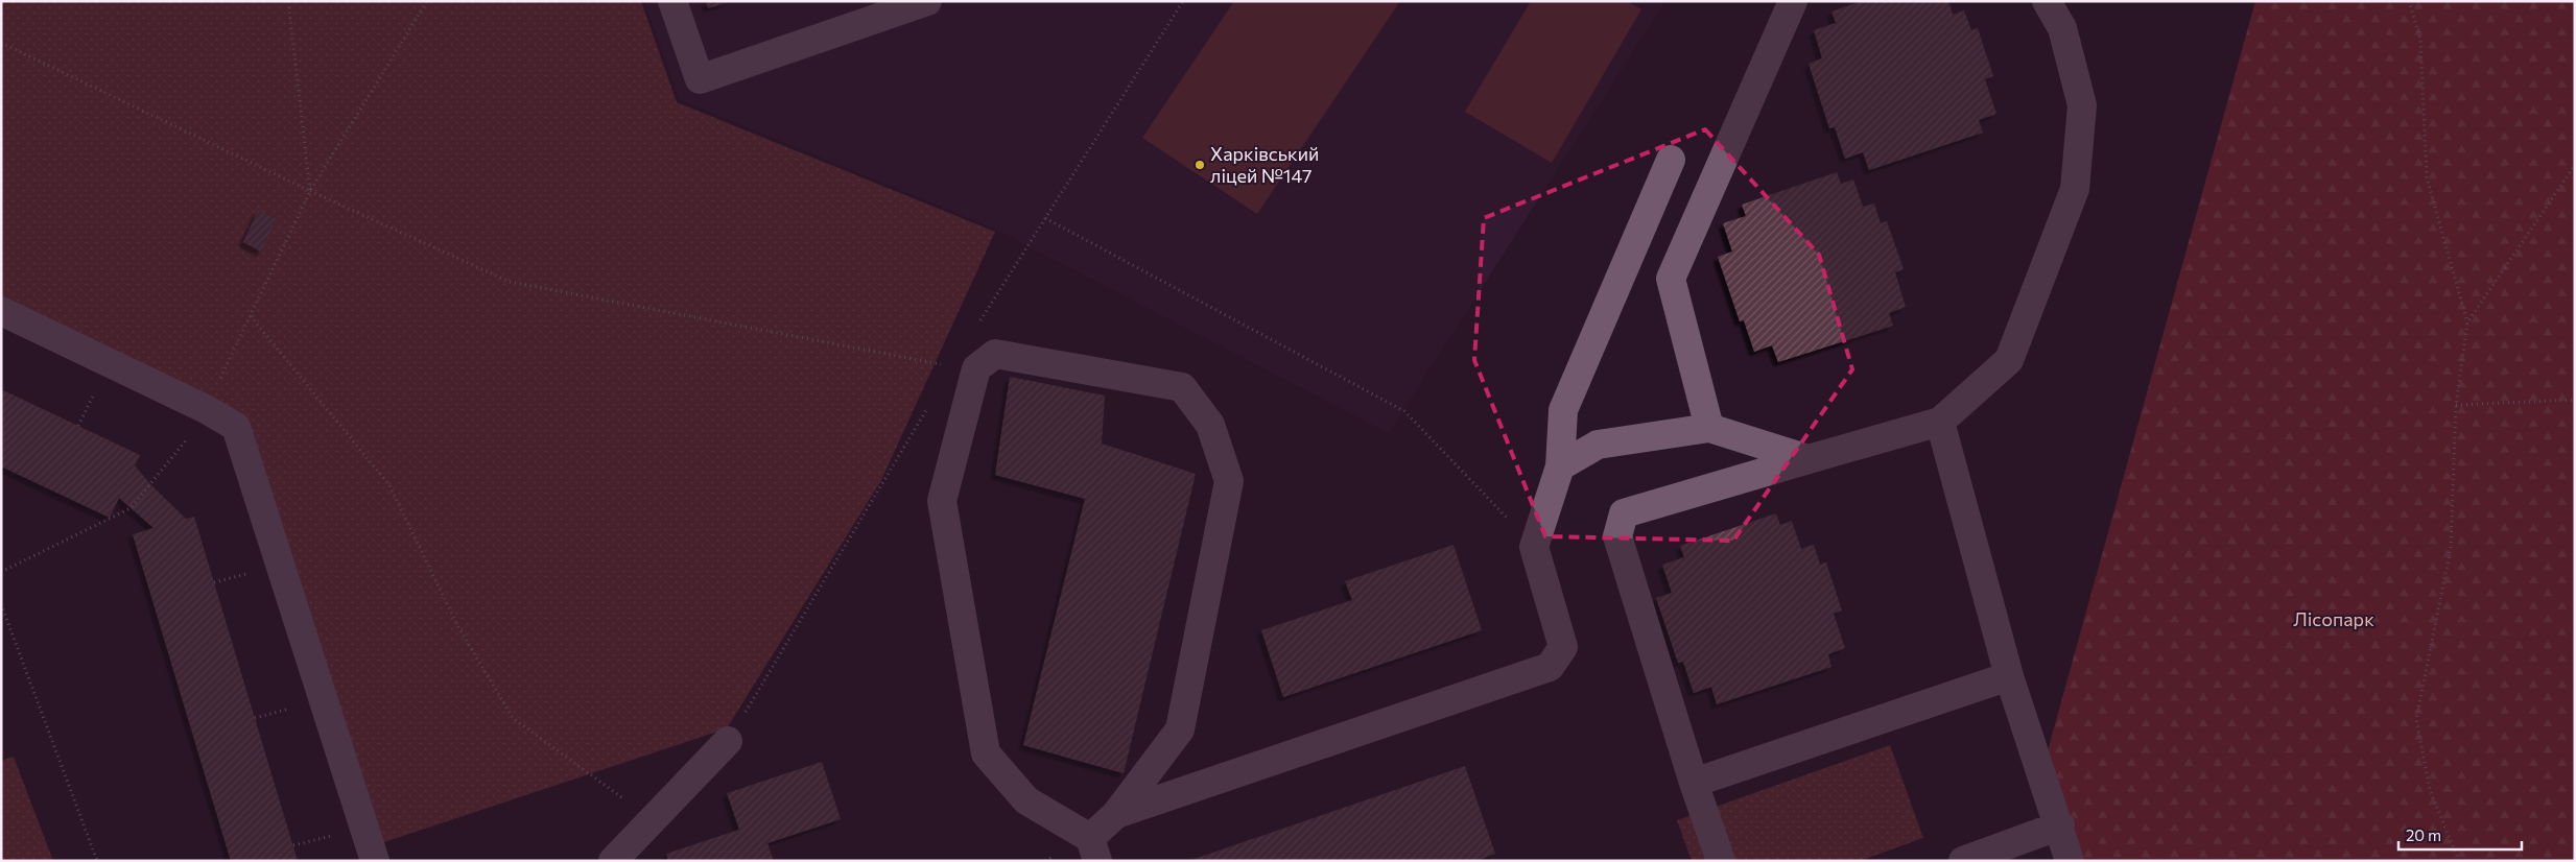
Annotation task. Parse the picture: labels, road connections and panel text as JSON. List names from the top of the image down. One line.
{"parks":["Лісопарк"],"places":["Харківський ліцей №147"],"scale_bar":"20 m"}
